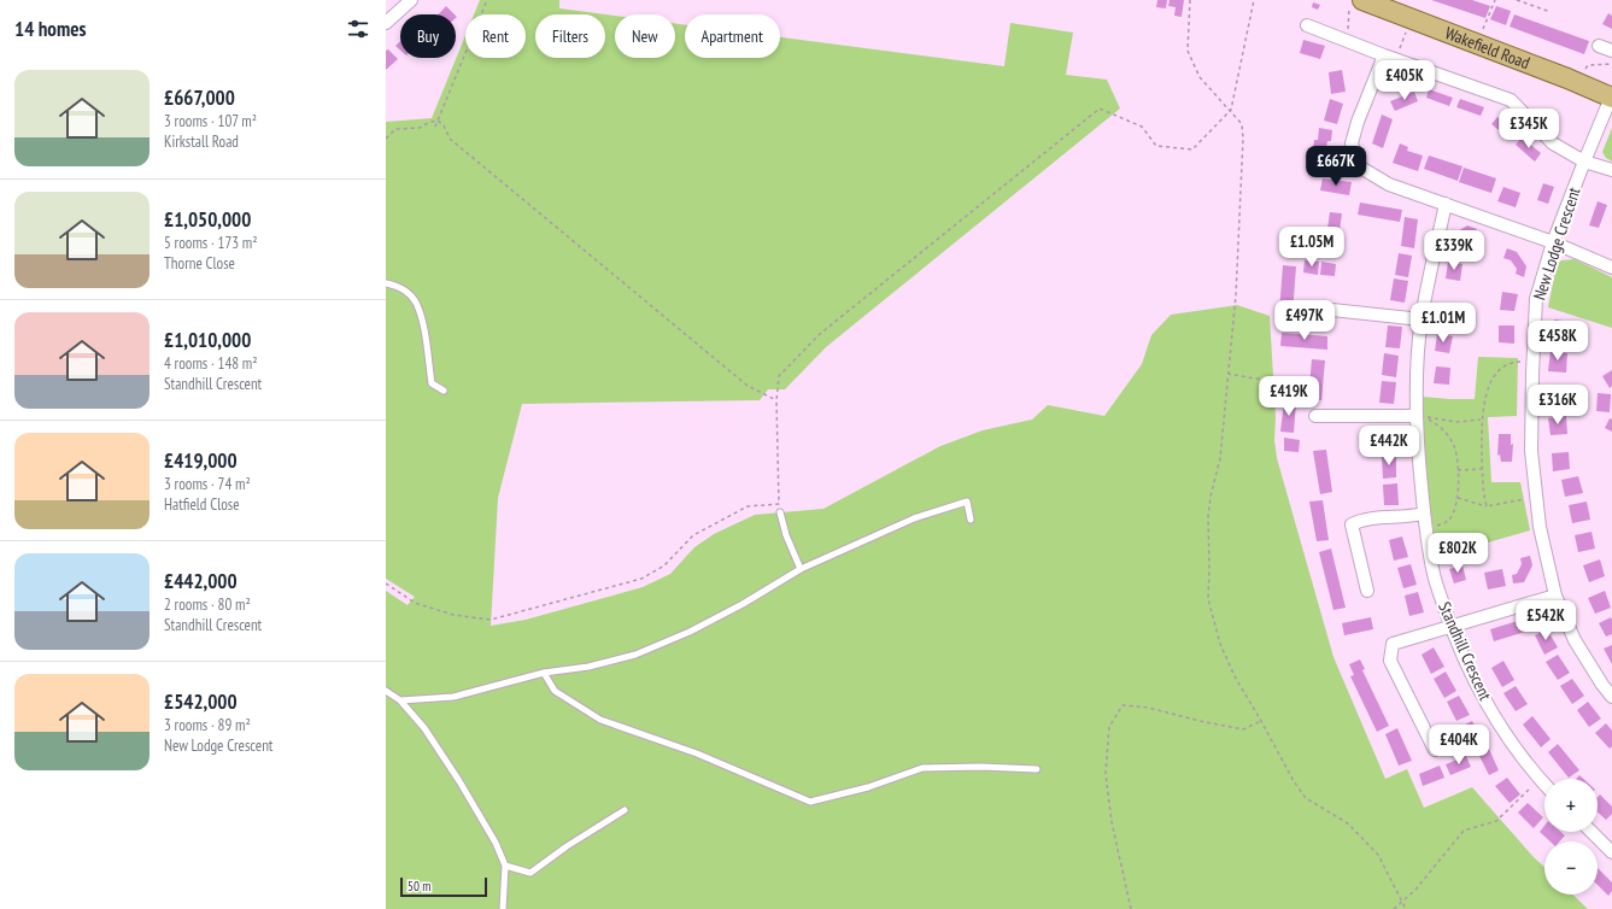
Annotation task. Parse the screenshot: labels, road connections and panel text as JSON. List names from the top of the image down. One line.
{"streets":{"main road":["Wakefield Road"],"street":["New Lodge Crescent","Standhill Crescent"]},"crossings":[["Wakefield Road","New Lodge Crescent"]],"scale_bar":"50 m","page":{"heading":"14 homes","chip":["Buy","Rent","Filters","New","Apartment"],"list":[{"name":"£667,000","note":"3 rooms · 107 m² · Kirkstall Road"},{"name":"£1,050,000","note":"5 rooms · 173 m² · Thorne Close"},{"name":"£1,010,000","note":"4 rooms · 148 m² · Standhill Crescent"},{"name":"£419,000","note":"3 rooms · 74 m² · Hatfield Close"},{"name":"£442,000","note":"2 rooms · 80 m² · Standhill Crescent"},{"name":"£542,000","note":"3 rooms · 89 m² · New Lodge Crescent"}],"price":["£405K","£345K","£667K","£1.05M","£339K","£497K","£1.01M","£458K","£419K","£316K","£442K","£802K","£542K","£404K"],"map_buttons":["+","−"],"scale":"50 m"}}
